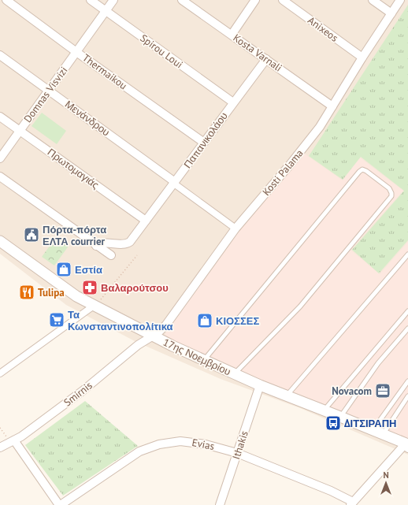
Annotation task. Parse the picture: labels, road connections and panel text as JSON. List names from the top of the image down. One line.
{"streets":{"street":["Anixeos","Spirou Loui","Kosta Varnali","Thermaikou","Domnas Visvizi","Μενάνδρου","Παπανικολάου","Πρωτομαγιάς","Kosti Palama","17ης Νοεμβρίου","Smirnis","Evias","Ithakis"]},"crossings":[["Anixeos","Kosti Palama"],["Spirou Loui","Domnas Visvizi"],["Spirou Loui","Παπανικολάου"],["Kosta Varnali","Παπανικολάου"],["Kosta Varnali","Kosti Palama"],["Thermaikou","Domnas Visvizi"],["Thermaikou","Παπανικολάου"],["Domnas Visvizi","Μενάνδρου"],["Domnas Visvizi","Πρωτομαγιάς"],["Μενάνδρου","Παπανικολάου"],["Μενάνδρου","Kosti Palama"],["Παπανικολάου","Πρωτομαγιάς"],["Kosti Palama","17ης Νοεμβρίου"],["Kosti Palama","Smirnis"],["17ης Νοεμβρίου","Smirnis"],["17ης Νοεμβρίου","Ithakis"],["Evias","Ithakis"]],"places":{"public building":["Πόρτα-πόρτα ΕΛΤΑ courrier"],"shop":["Εστία","ΚΙΟΣΣΕΣ"],"pharmacy":["Βαλαρούτσου"],"restaurant":["Tulipa"],"supermarket":["Τα Κωνσταντινοπολίτικα"],"office":["Novacom"],"bus stop":["ΔΙΤΣΙΡΑΠΗ"]},"north":"top"}
